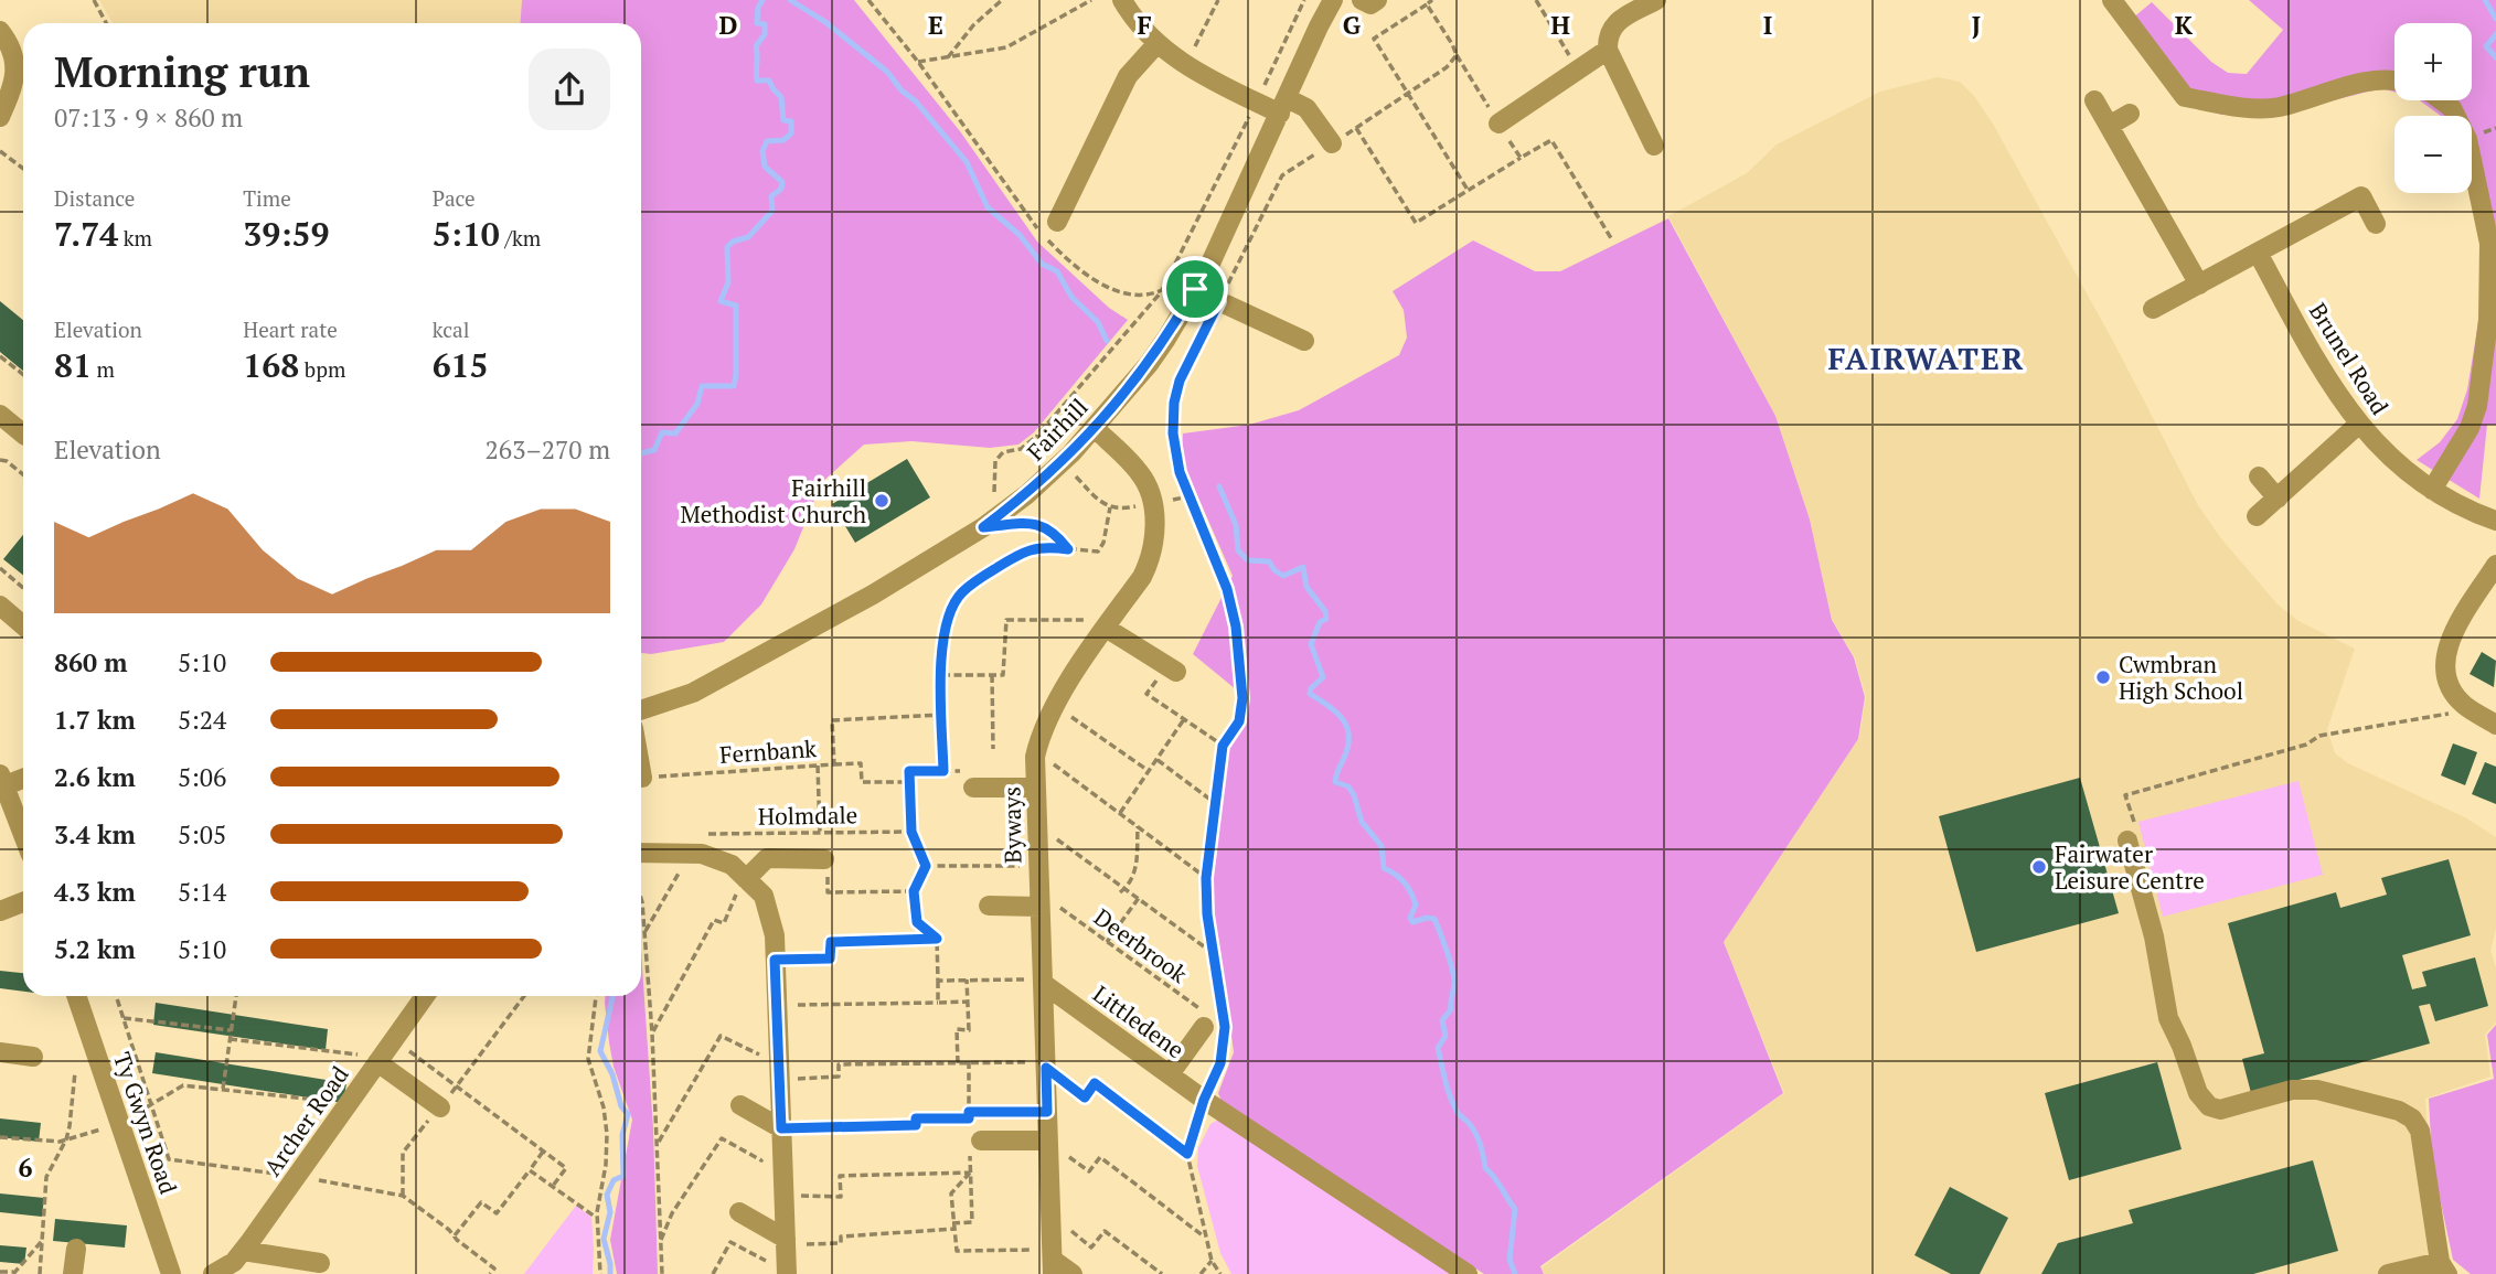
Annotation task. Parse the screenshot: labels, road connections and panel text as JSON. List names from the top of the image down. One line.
{"streets":{"street":["Brunel Road","Fairhill","Byways","Littledene","Archer Road","Ty Gwyn Road"],"path":["Fernbank","Holmdale","Deerbrook"]},"crossings":[["Fairhill","Byways"],["Byways","Deerbrook"],["Byways","Littledene"]],"districts":["FAIRWATER"],"places":["Fairhill Methodist Church","Cwmbran High School","Fairwater Leisure Centre"],"page":{"map_buttons":["+","−"],"heading":["Morning run","07:13 · 9 × 860 m"],"stats":[["Distance","7.74 km"],["Time","39:59"],["Pace","5:10 /km"],["Elevation","81 m"],["Heart rate","168 bpm"],["kcal","615"]],"chart":["Elevation","263–270 m"],"list":[{"name":"860 m","note":"5:10"},{"name":"1.7 km","note":"5:24"},{"name":"2.6 km","note":"5:06"},{"name":"3.4 km","note":"5:05"},{"name":"4.3 km","note":"5:14"},{"name":"5.2 km","note":"5:10"}]},"grid":{"columns":["D","E","F","G","H","I","J","K"],"rows":["6"]}}
